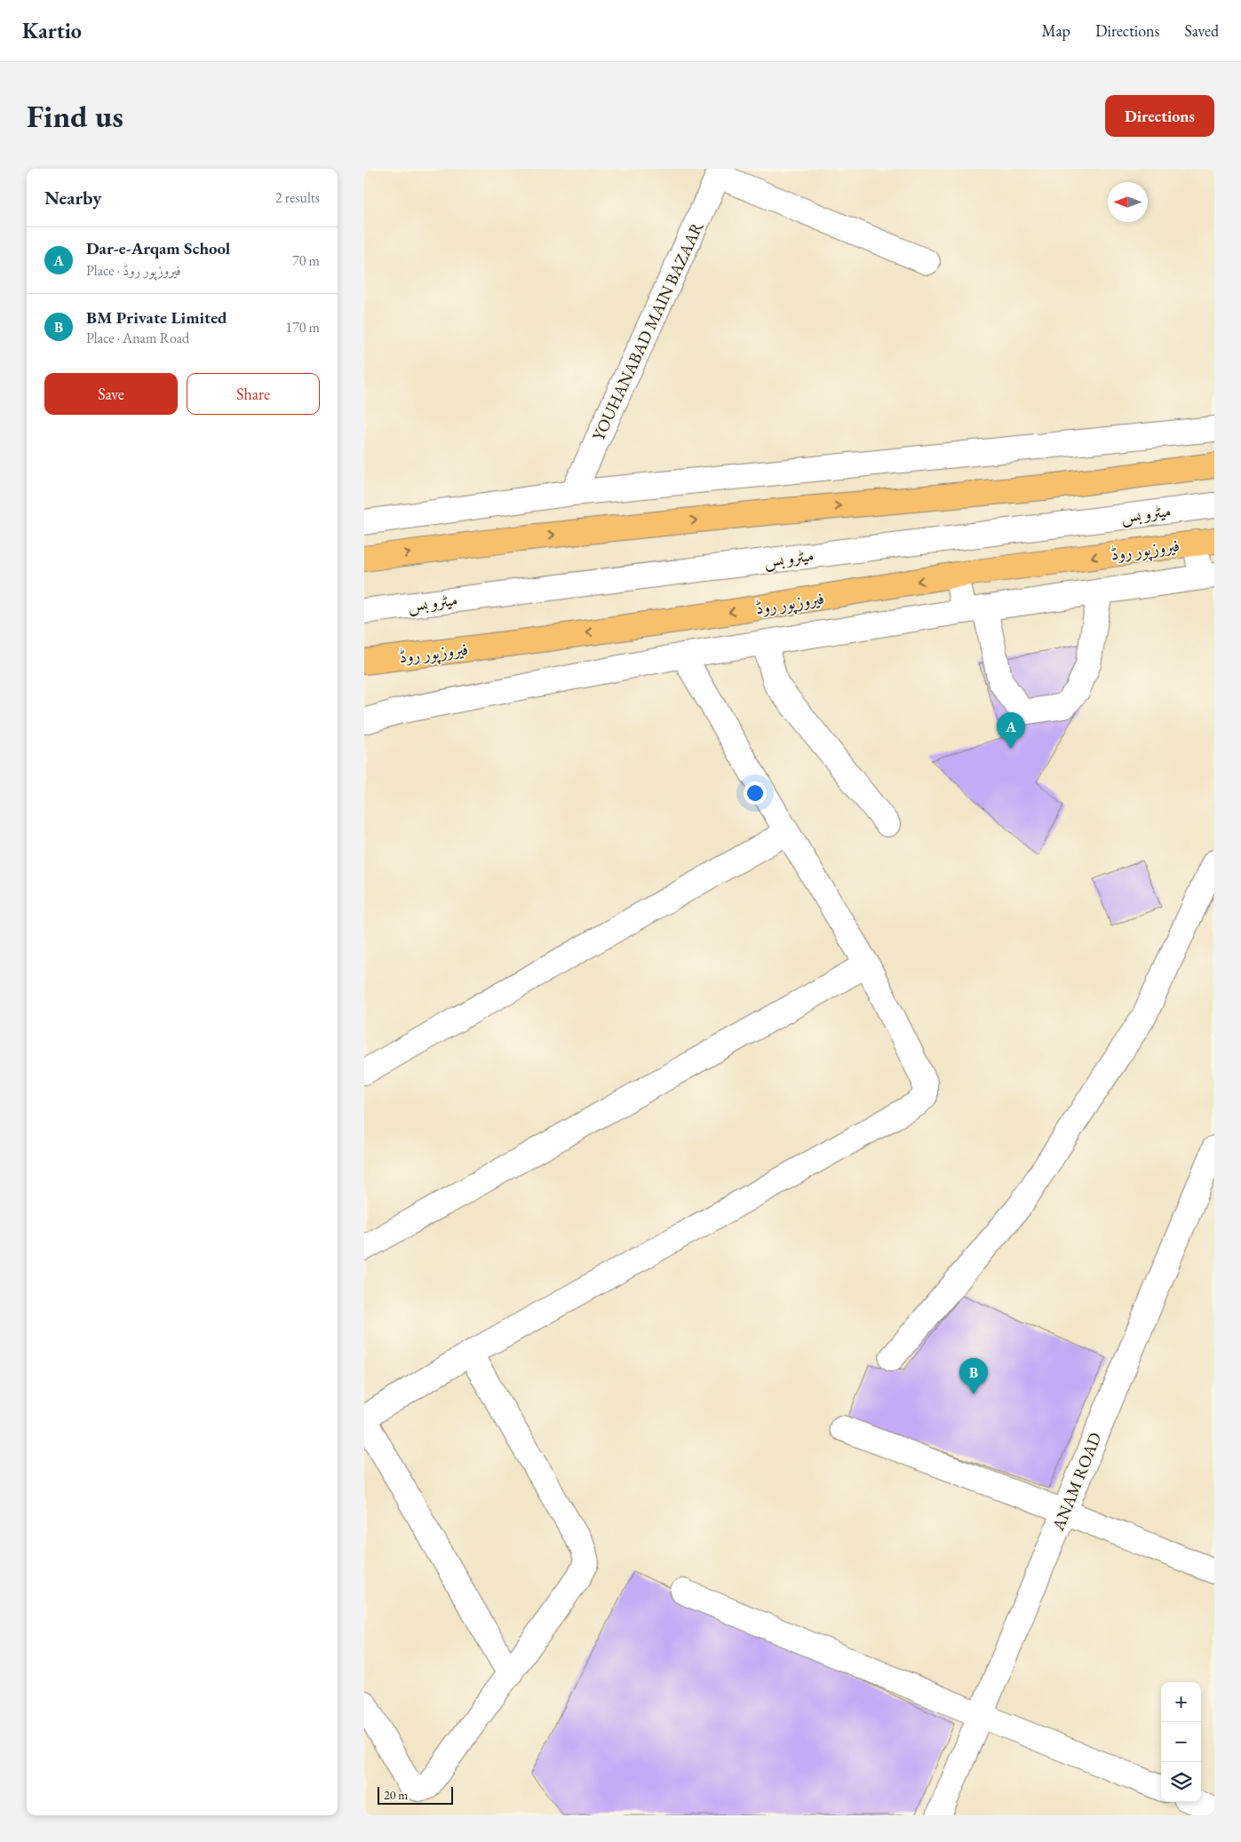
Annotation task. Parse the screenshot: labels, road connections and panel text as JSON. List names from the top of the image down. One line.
{"streets":{"main road":["فیروزپور روڈ"],"street":["YOUHANABAD MAIN BAZAAR","میٹرو بس","ANAM ROAD"]},"scale_bar":"20 m","north":"left","page":{"header":"Kartio","nav":["Map","Directions","Saved"],"buttons":["Directions",["Save","Share"]],"title":"Find us","heading":["Nearby","2 results"],"list":[{"mark":"A","name":"Dar-e-Arqam School","note":"Place · فیروزپور روڈ","value":"70 m"},{"mark":"B","name":"BM Private Limited","note":"Place · Anam Road","value":"170 m"}],"pins":["A","B"],"map_buttons":["+","−"],"scale":"20 m"}}
